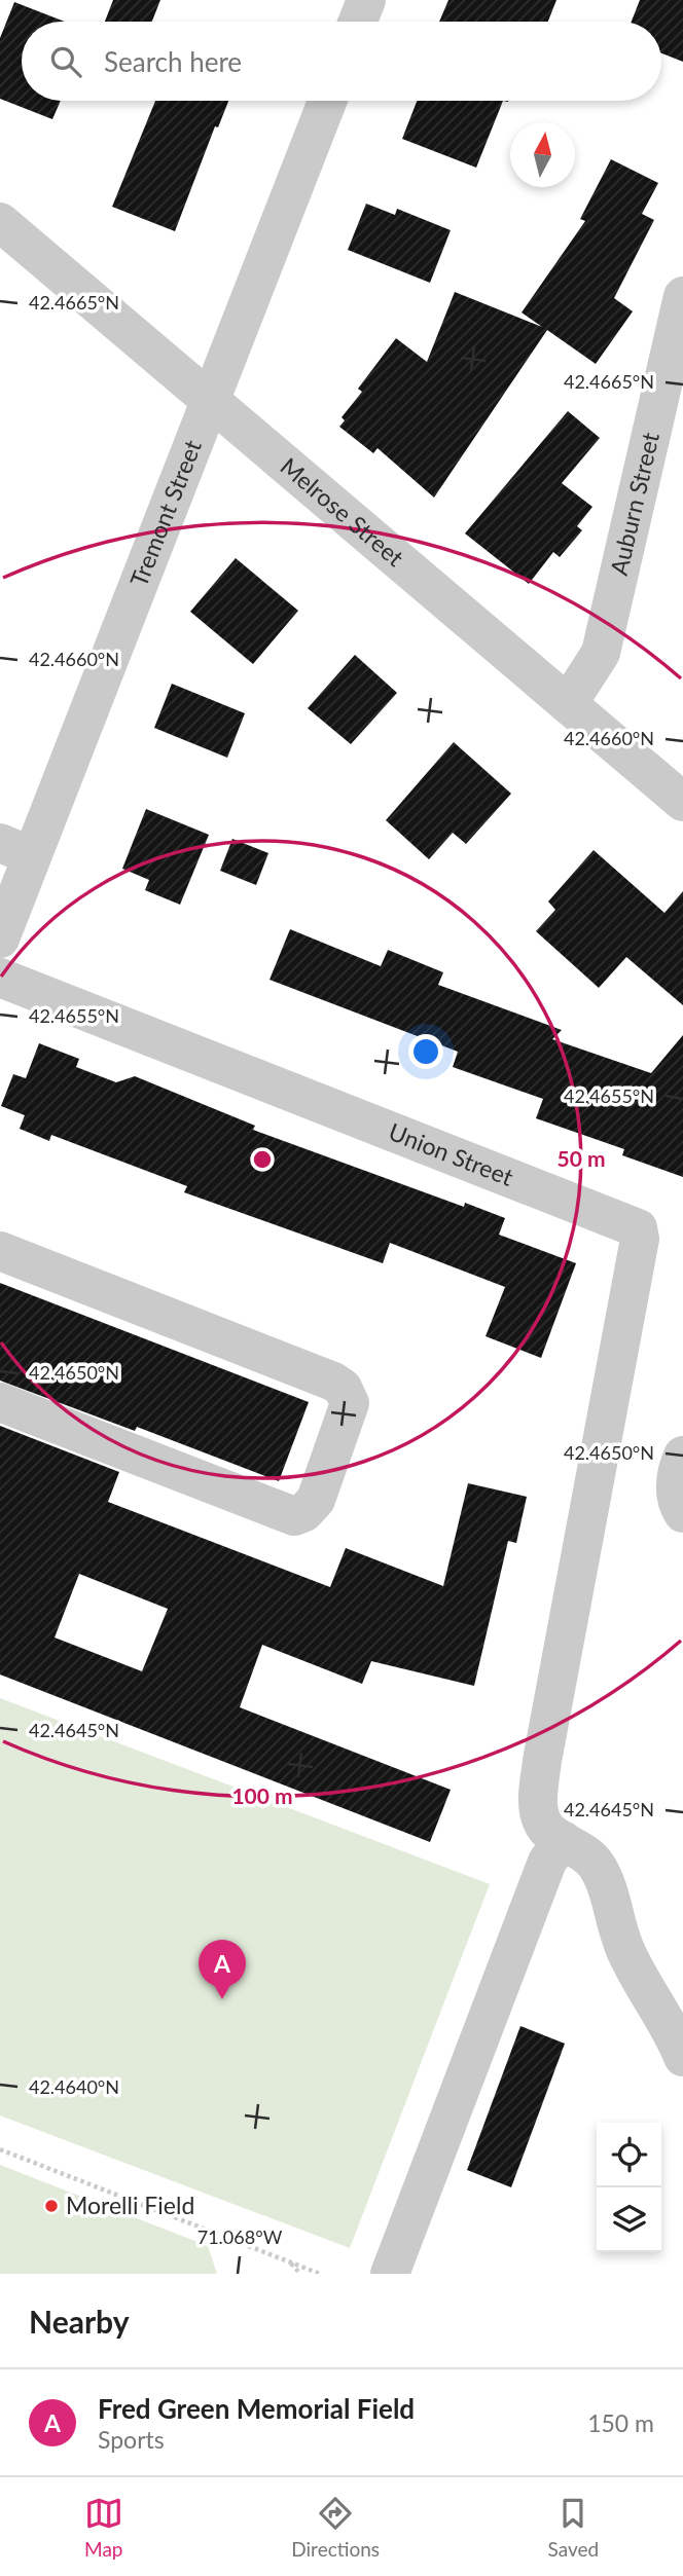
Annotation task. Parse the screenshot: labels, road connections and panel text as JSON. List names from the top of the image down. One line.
{"streets":{"street":["Auburn Street","Melrose Street","Tremont Street","Union Street"]},"crossings":[["Auburn Street","Melrose Street"],["Melrose Street","Tremont Street"]],"places":["Morelli Field"],"north":"top","page":{"search":"Search here","pins":"A","heading":"Nearby","list":[{"mark":"A","name":"Fred Green Memorial Field","note":"Sports","value":"150 m"}],"nav":["Map","Directions","Saved"]},"coordinates":["42.4665°N","42.4660°N","42.4655°N","42.4650°N","42.4645°N","42.4640°N","71.068°W"],"rings":["50 m","100 m"]}
